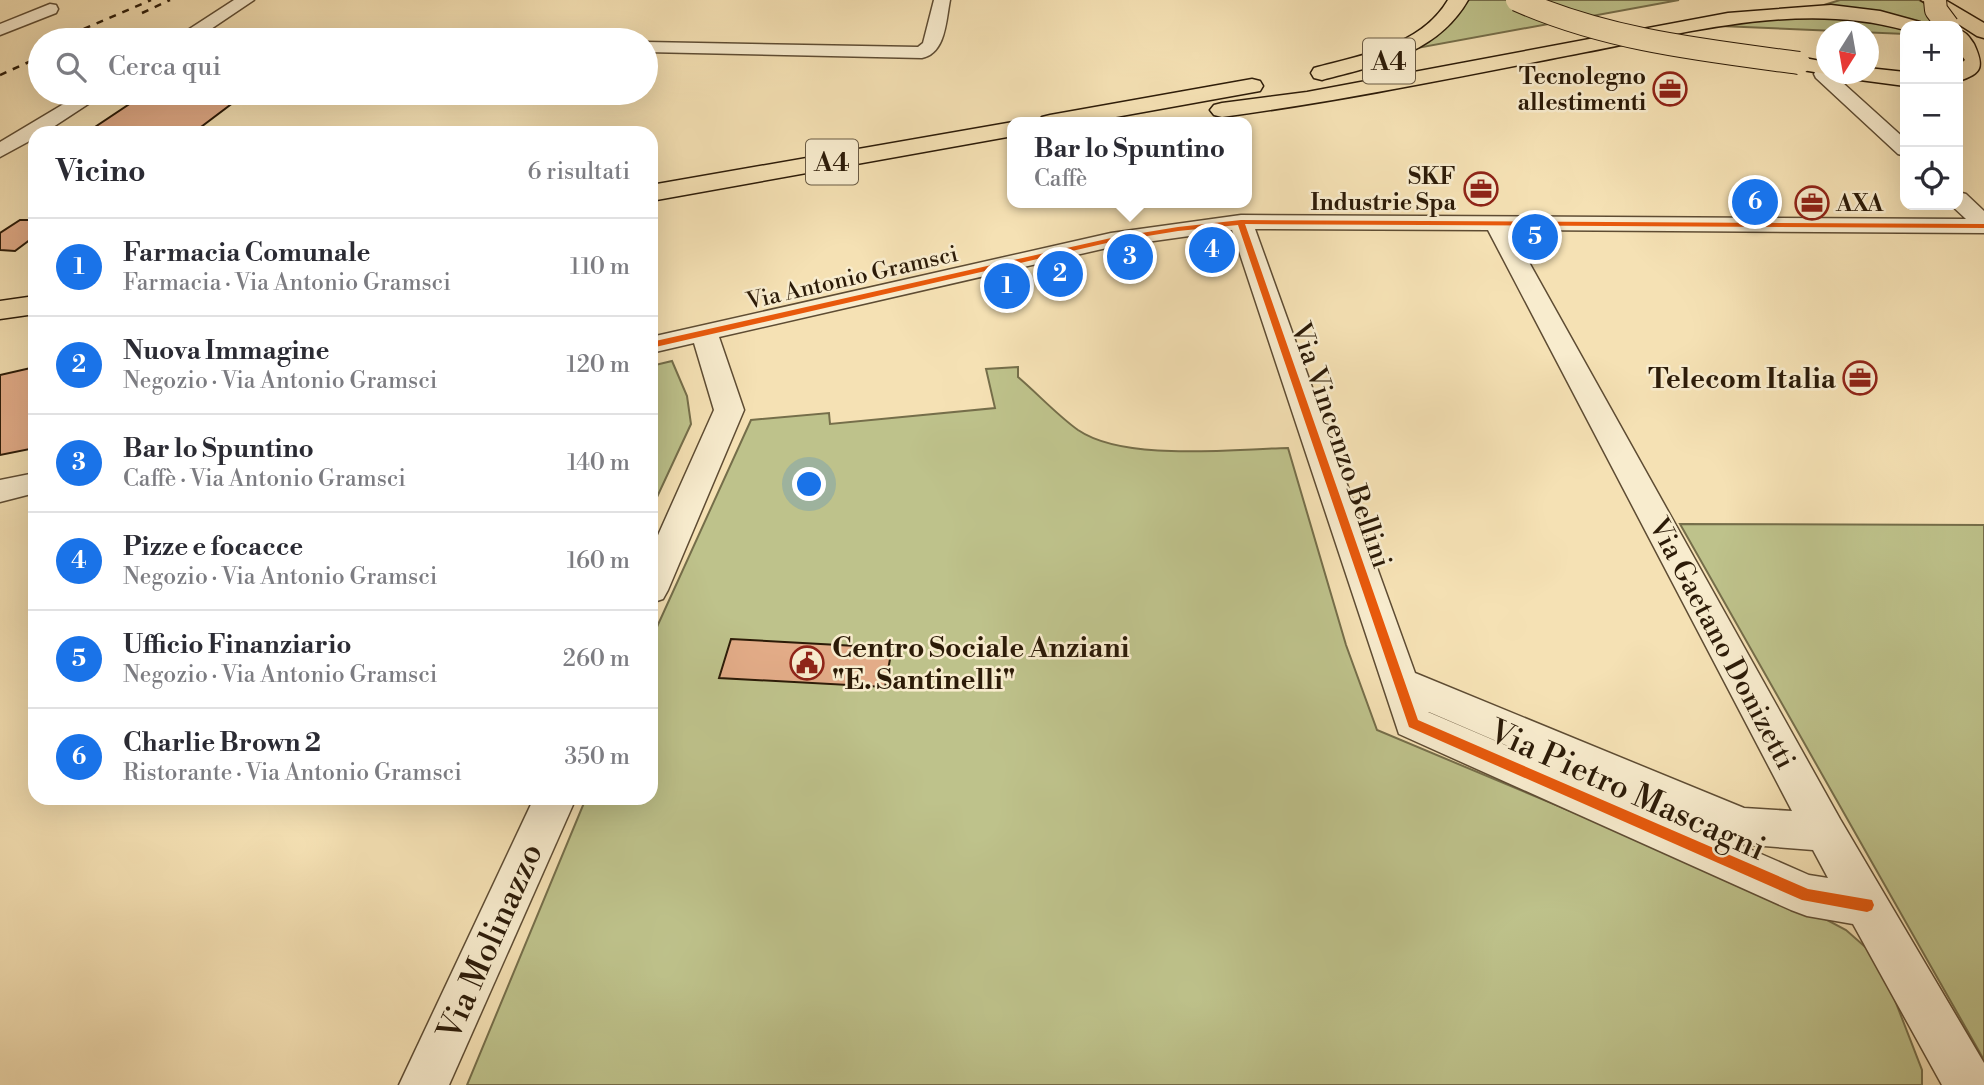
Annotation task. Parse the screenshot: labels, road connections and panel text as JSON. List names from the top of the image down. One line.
{"streets":{"highway":["A4"],"street":["Via Antonio Gramsci","Via Vincenzo Bellini","Via Gaetano Donizetti","Via Pietro Mascagni","Via Molinazzo"]},"crossings":[["Via Antonio Gramsci","Via Vincenzo Bellini"],["Via Antonio Gramsci","Via Gaetano Donizetti"],["Via Vincenzo Bellini","Via Pietro Mascagni"],["Via Gaetano Donizetti","Via Pietro Mascagni"]],"places":{"office":["Tecnolegno allestimenti","SKF Industrie Spa","AXA","Telecom Italia"],"public building":["Centro Sociale Anziani \"E. Santinelli\""]},"north":"bottom","page":{"map_buttons":["+","−"],"search":"Cerca qui","popup":["Bar lo Spuntino","Caffè"],"heading":["Vicino","6 risultati"],"pins":["6","5","4","3","2","1"],"list":[{"mark":"1","name":"Farmacia Comunale","note":"Farmacia · Via Antonio Gramsci","value":"110 m"},{"mark":"2","name":"Nuova Immagine","note":"Negozio · Via Antonio Gramsci","value":"120 m"},{"mark":"3","name":"Bar lo Spuntino","note":"Caffè · Via Antonio Gramsci","value":"140 m"},{"mark":"4","name":"Pizze e focacce","note":"Negozio · Via Antonio Gramsci","value":"160 m"},{"mark":"5","name":"Ufficio Finanziario","note":"Negozio · Via Antonio Gramsci","value":"260 m"},{"mark":"6","name":"Charlie Brown 2","note":"Ristorante · Via Antonio Gramsci","value":"350 m"}]}}
